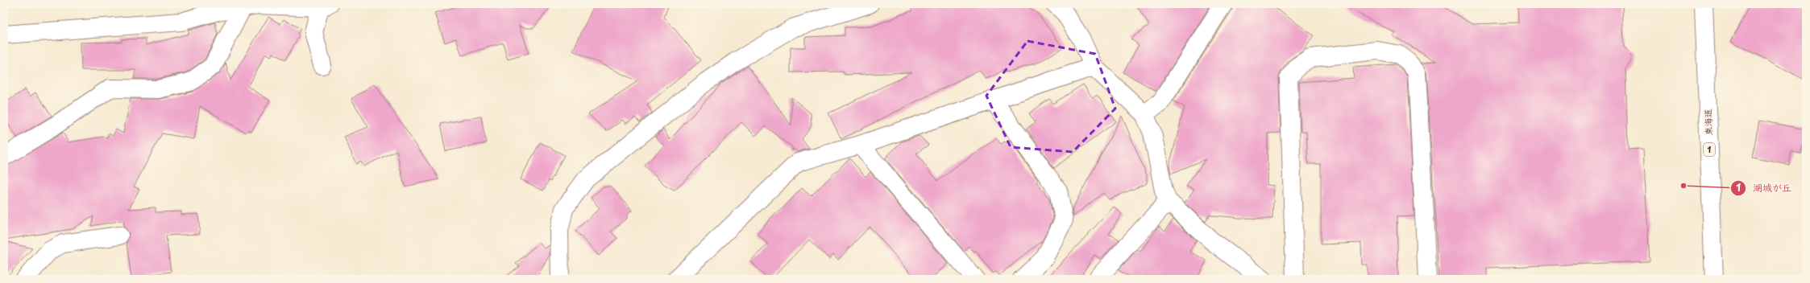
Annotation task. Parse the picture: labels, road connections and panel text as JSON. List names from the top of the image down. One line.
{"streets":{"main road":["東海道","1"]},"places":["湖城が丘"]}
